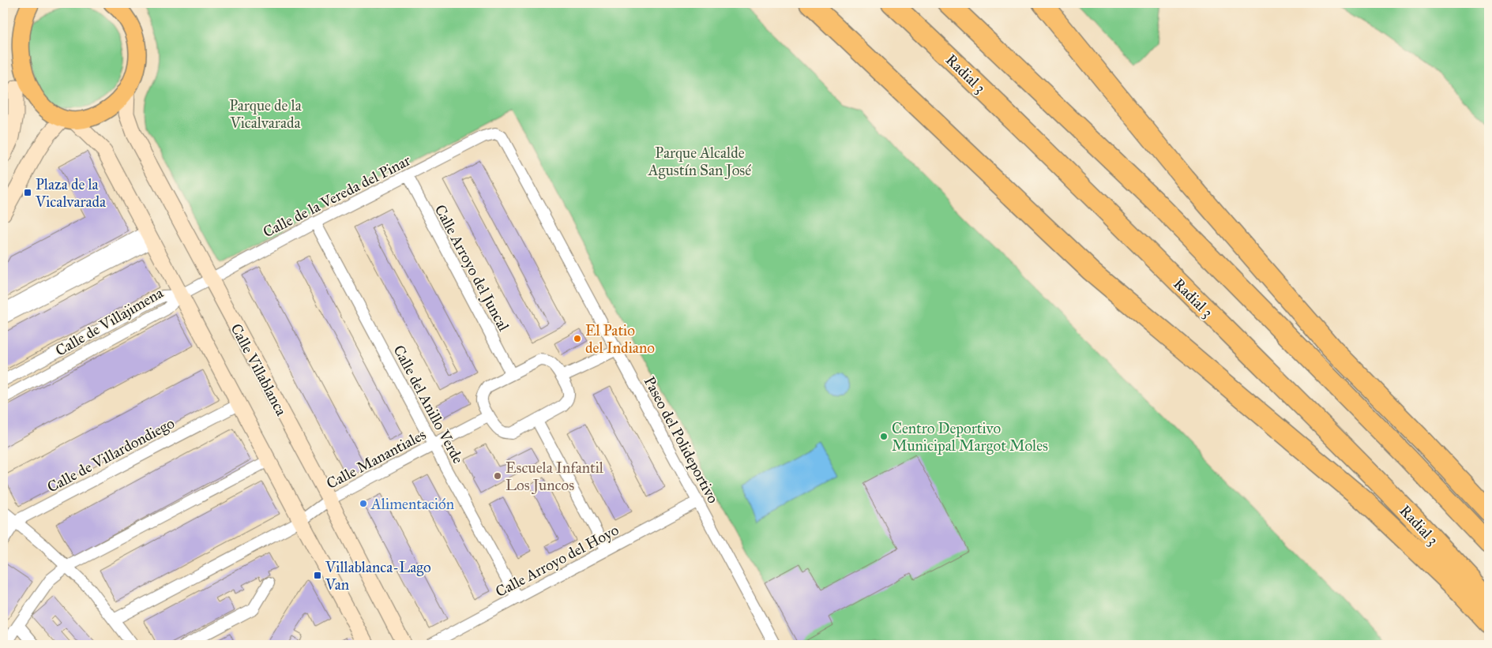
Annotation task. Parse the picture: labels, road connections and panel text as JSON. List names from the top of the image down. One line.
{"streets":{"highway":["Radial 3"],"main road":["Calle Villablanca"],"street":["Calle de la Vereda del Pinar","Calle Arroyo del Juncal","Calle de Villajimena","Calle del Anillo Verde","Paseo del Polideportivo","Calle de Villardondiego","Calle Manantiales","Calle Arroyo del Hoyo"]},"crossings":[["Calle de la Vereda del Pinar","Calle Arroyo del Juncal"],["Calle de la Vereda del Pinar","Calle de Villajimena"],["Calle de la Vereda del Pinar","Calle Villablanca"],["Calle de la Vereda del Pinar","Calle del Anillo Verde"],["Calle de la Vereda del Pinar","Paseo del Polideportivo"],["Calle Arroyo del Juncal","Calle Manantiales"],["Calle Villablanca","Calle Manantiales"],["Calle del Anillo Verde","Calle Manantiales"],["Calle del Anillo Verde","Calle Arroyo del Hoyo"],["Paseo del Polideportivo","Calle Arroyo del Hoyo"]],"parks":["Parque de la Vicalvarada","Parque Alcalde Agustín San José"],"places":{"transit":["Plaza de la Vicalvarada","Villablanca-Lago Van"],"other":["El Patio del Indiano","Centro Deportivo Municipal Margot Moles","Escuela Infantil Los Juncos","Alimentación"]}}
